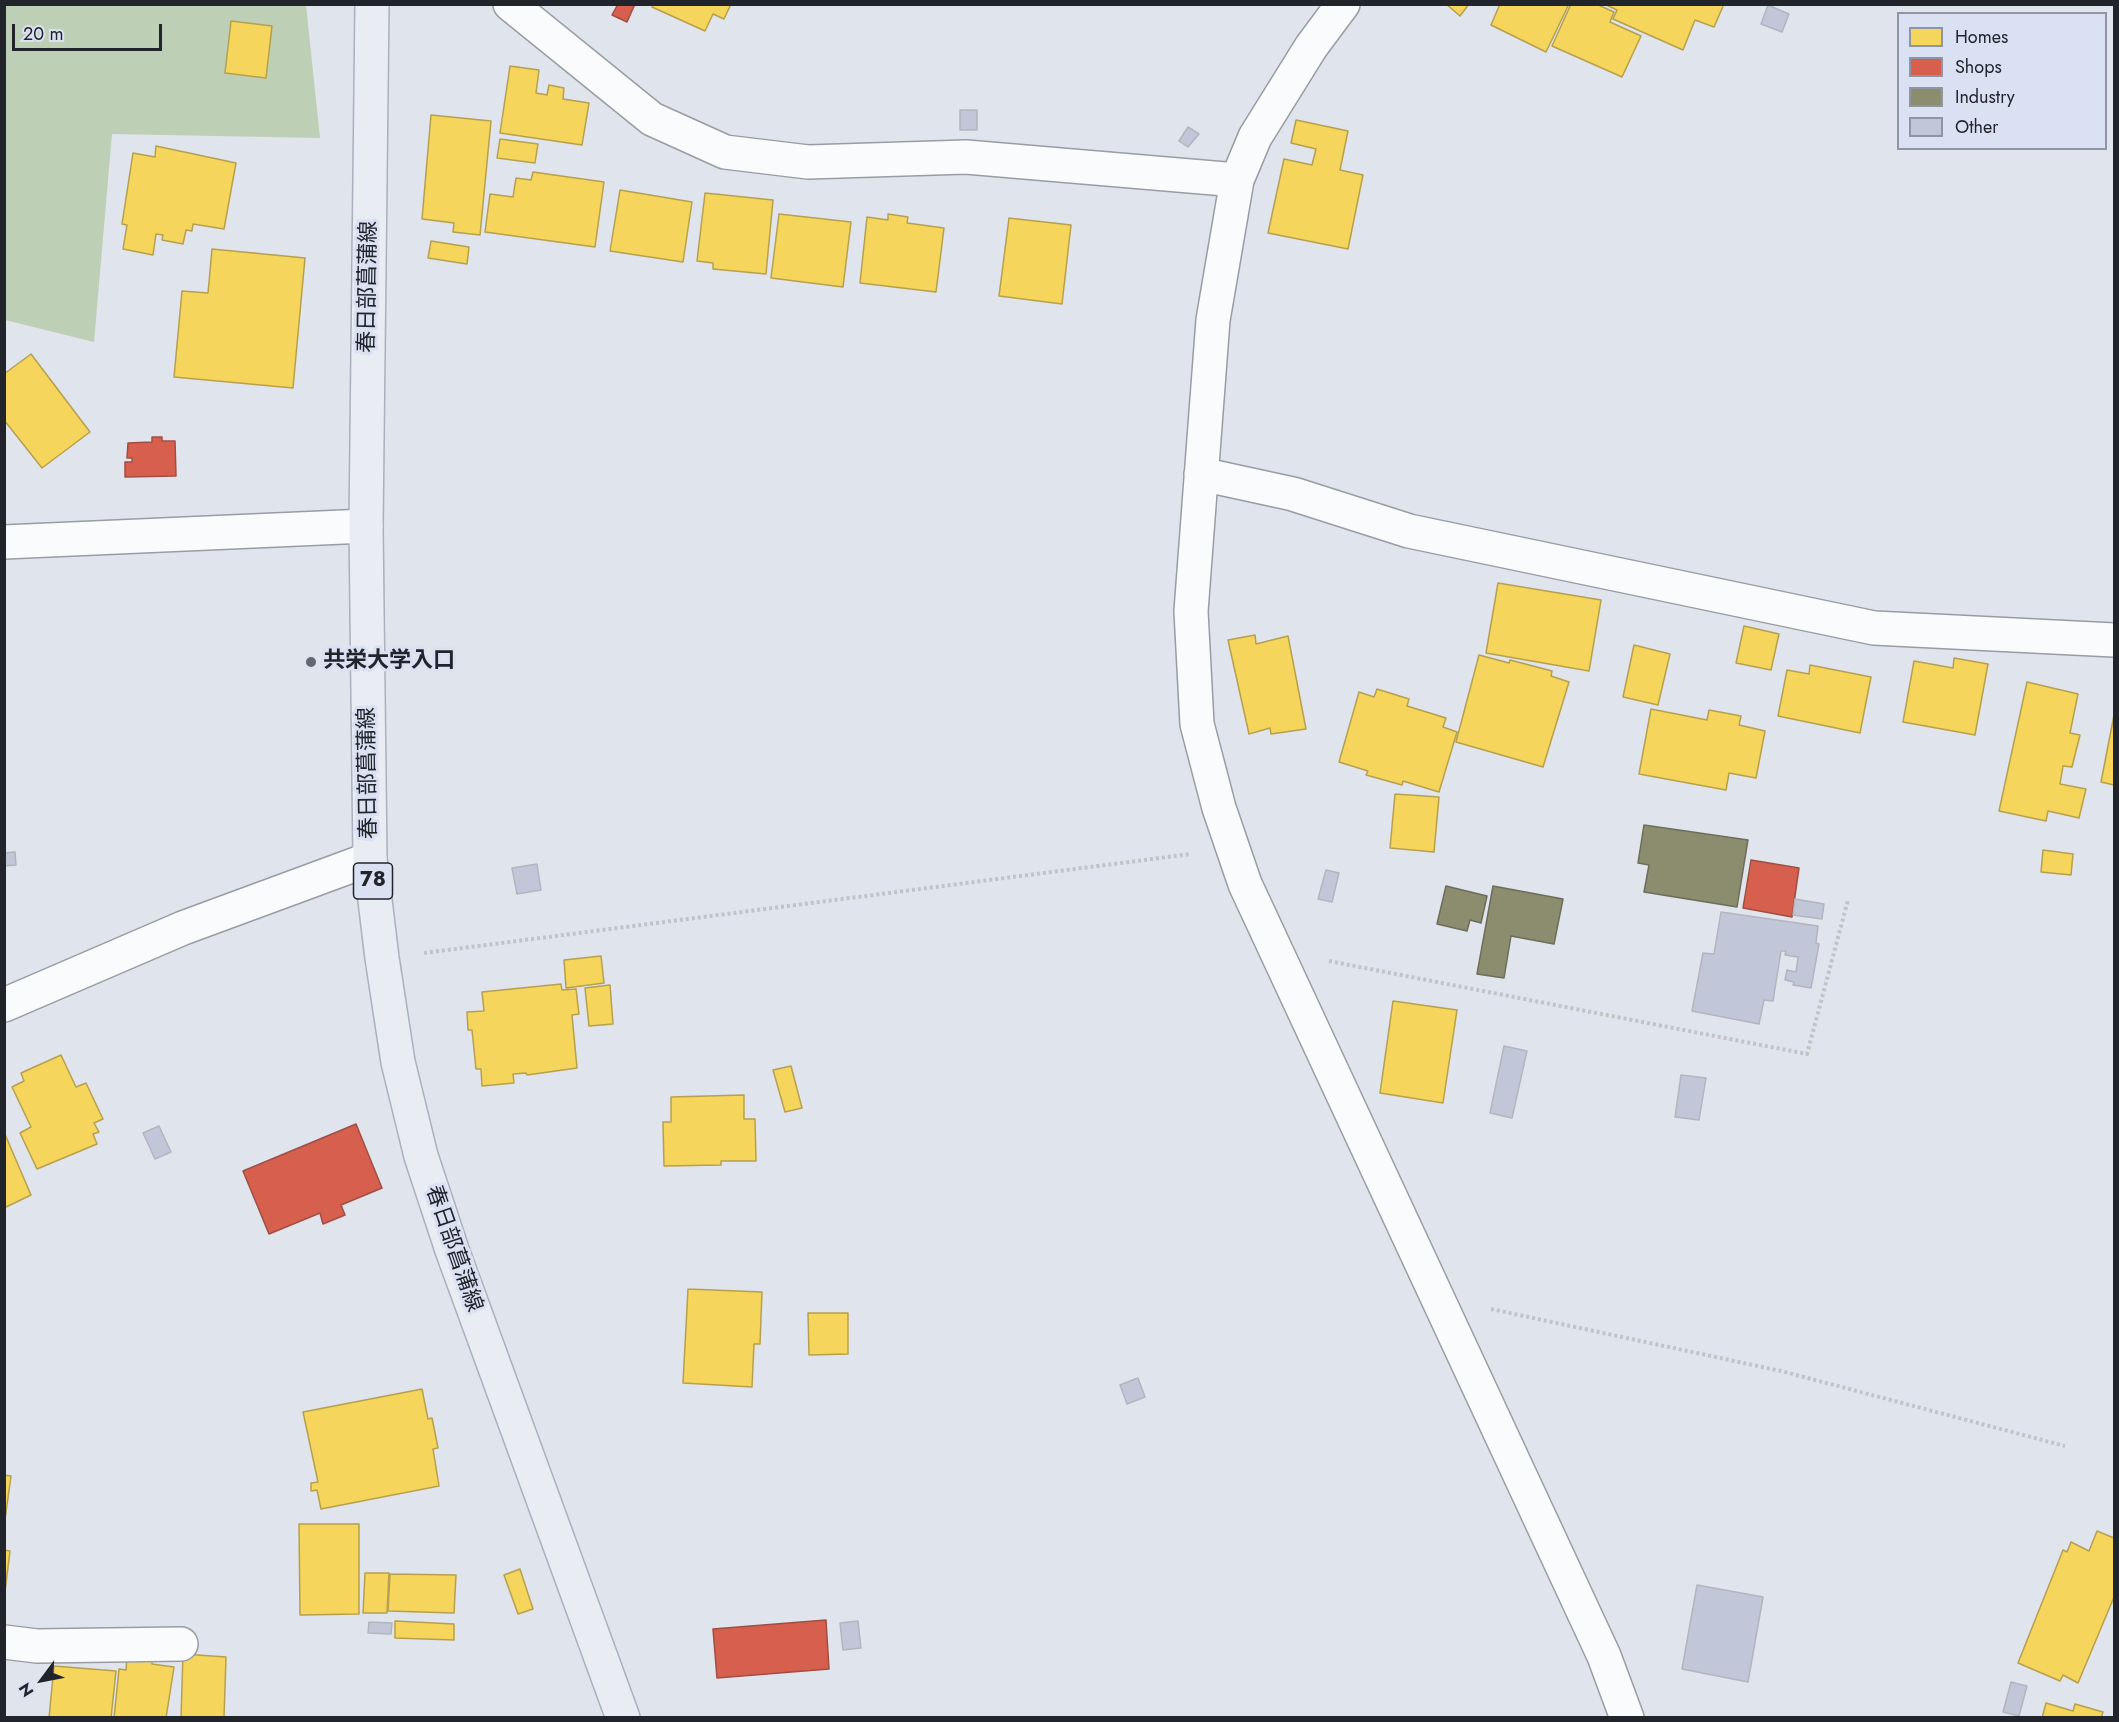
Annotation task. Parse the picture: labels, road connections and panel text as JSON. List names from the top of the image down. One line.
{"streets":{"main road":["春日部菖蒲線","78"]},"places":["共栄大学入口"],"legend":["Homes","Shops","Industry","Other"],"scale_bar":"20 m","north":"bottom left"}
